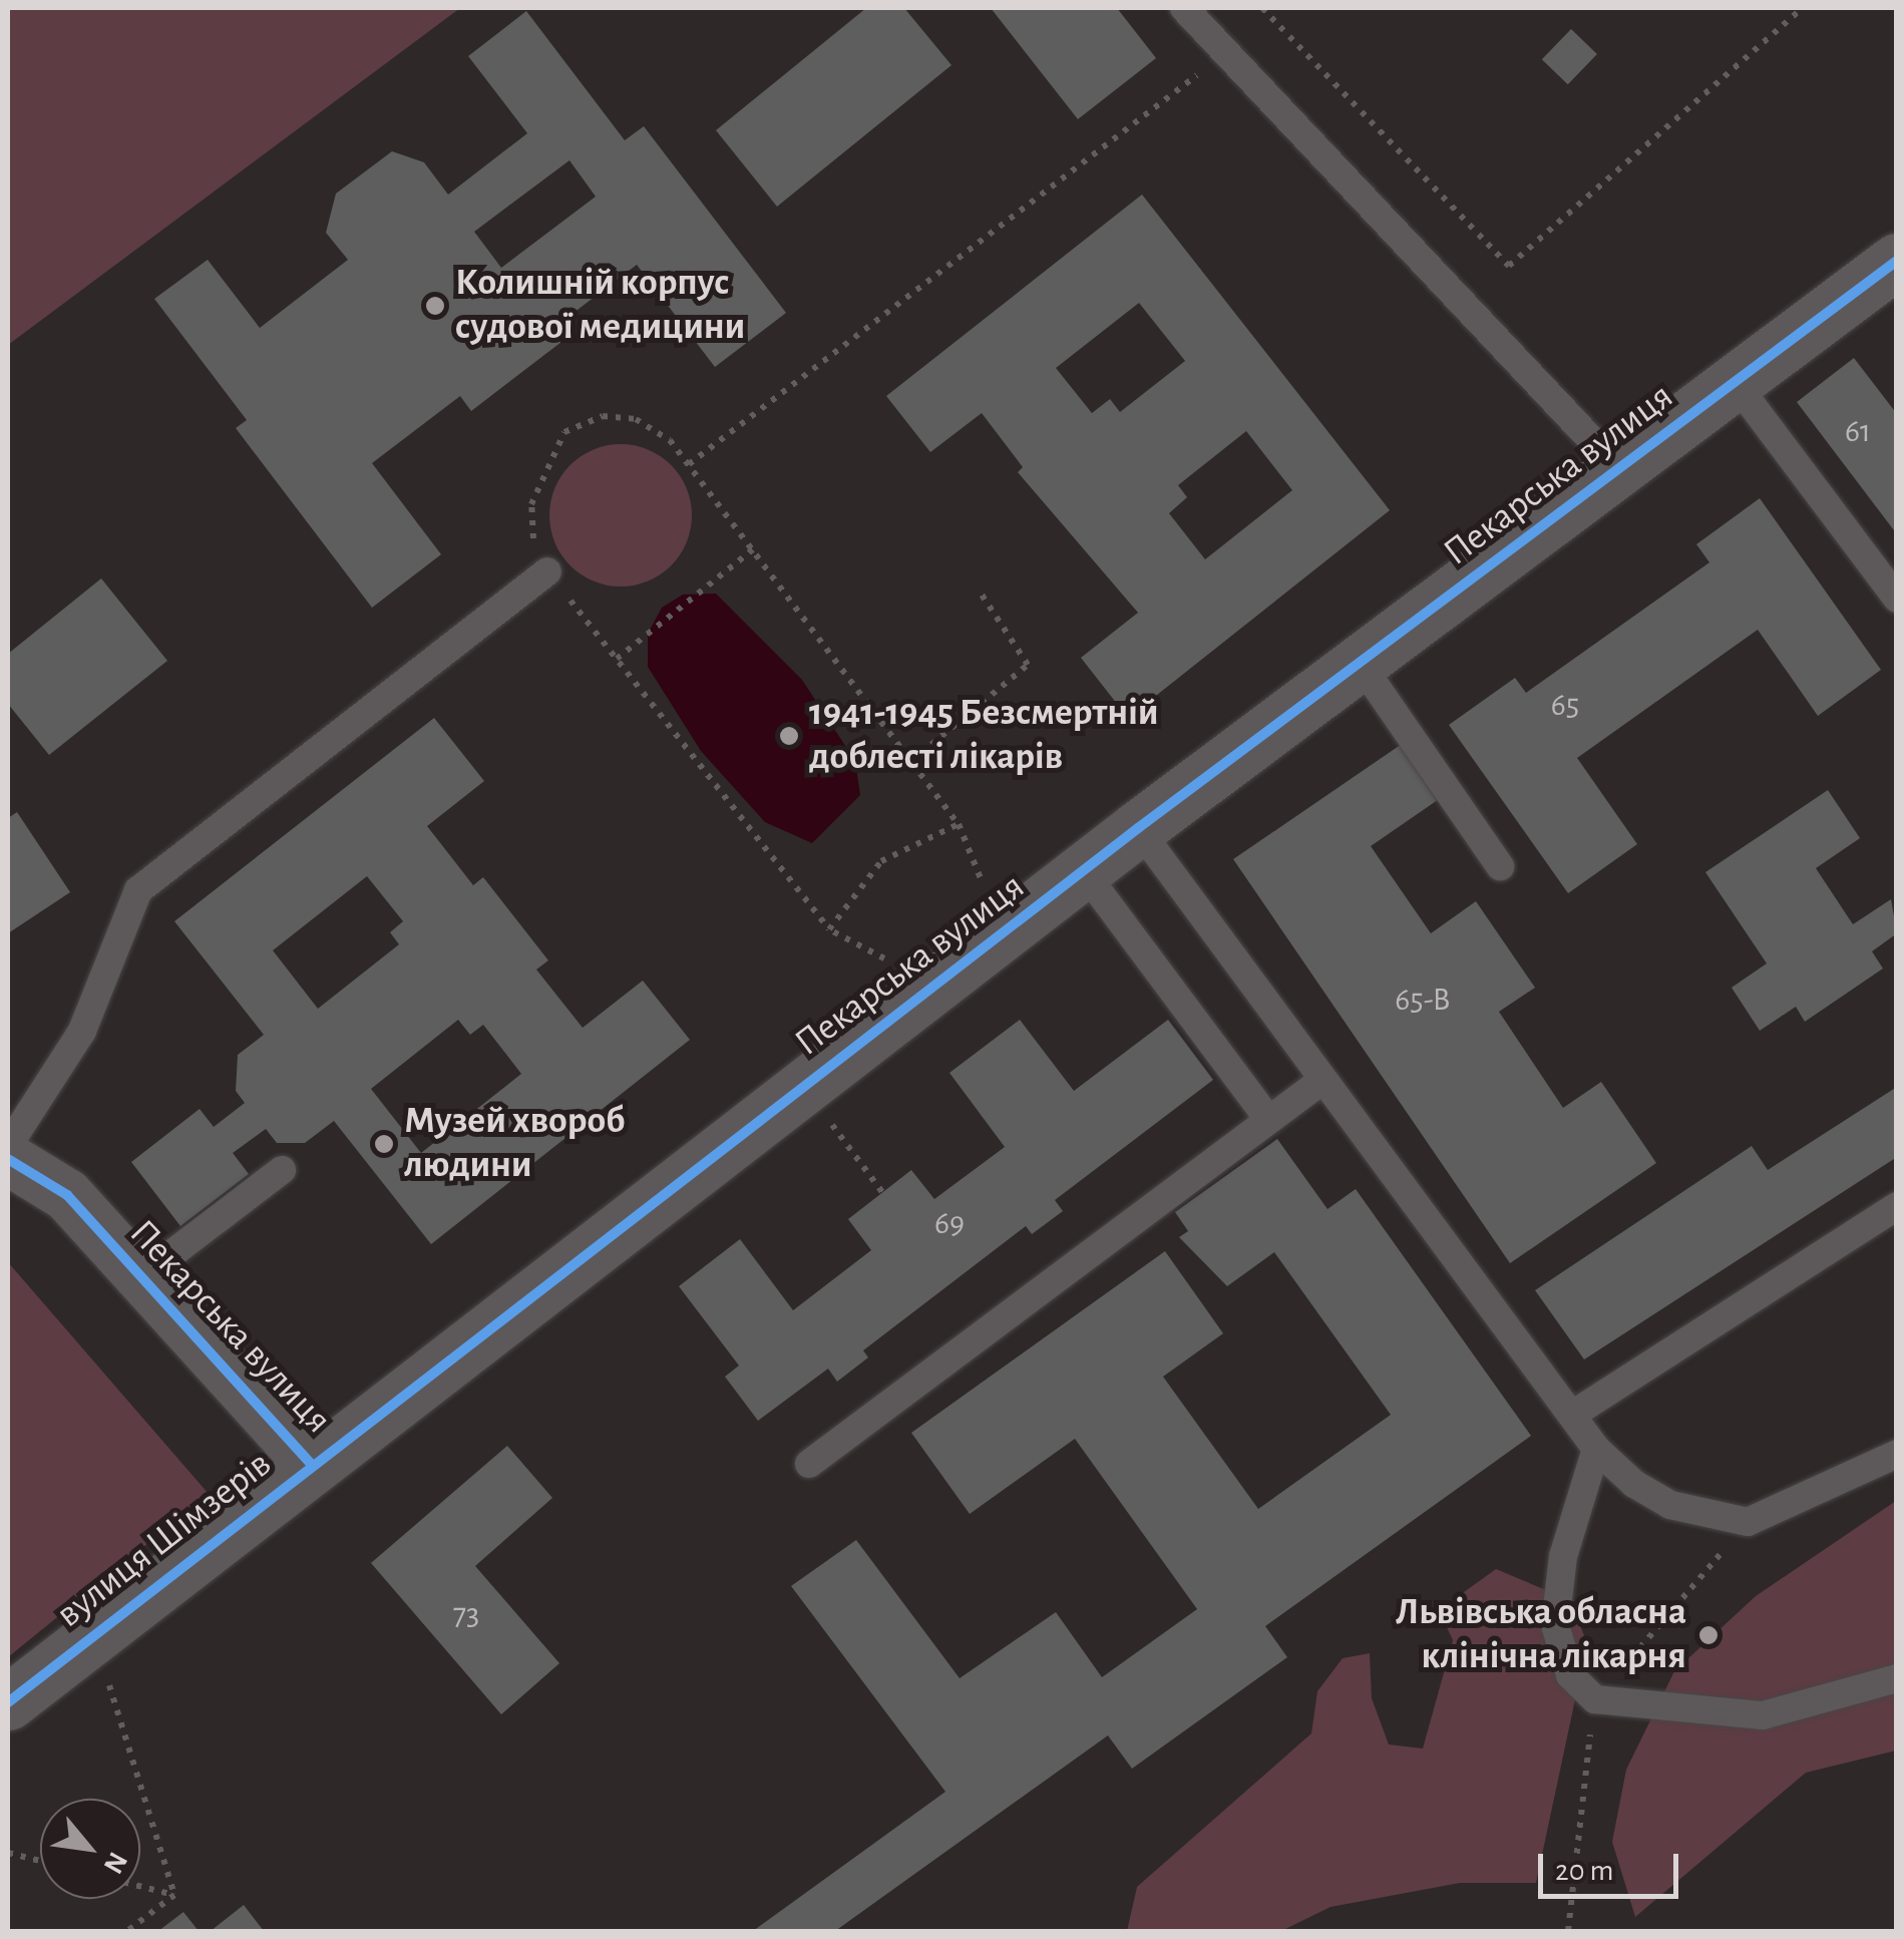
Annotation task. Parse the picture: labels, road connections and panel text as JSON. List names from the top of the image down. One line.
{"streets":{"street":["Пекарська вулиця","вулиця Шімзерів"]},"crossings":[["Пекарська вулиця","вулиця Шімзерів"]],"places":["Колишній корпус судової медицини","1941-1945 Безсмертній доблесті лікарів","Музей хвороб людини","Львівська обласна клінічна лікарня"],"house_numbers":["61","65","65-В","69","73"],"scale_bar":"20 m","north":"bottom right"}
